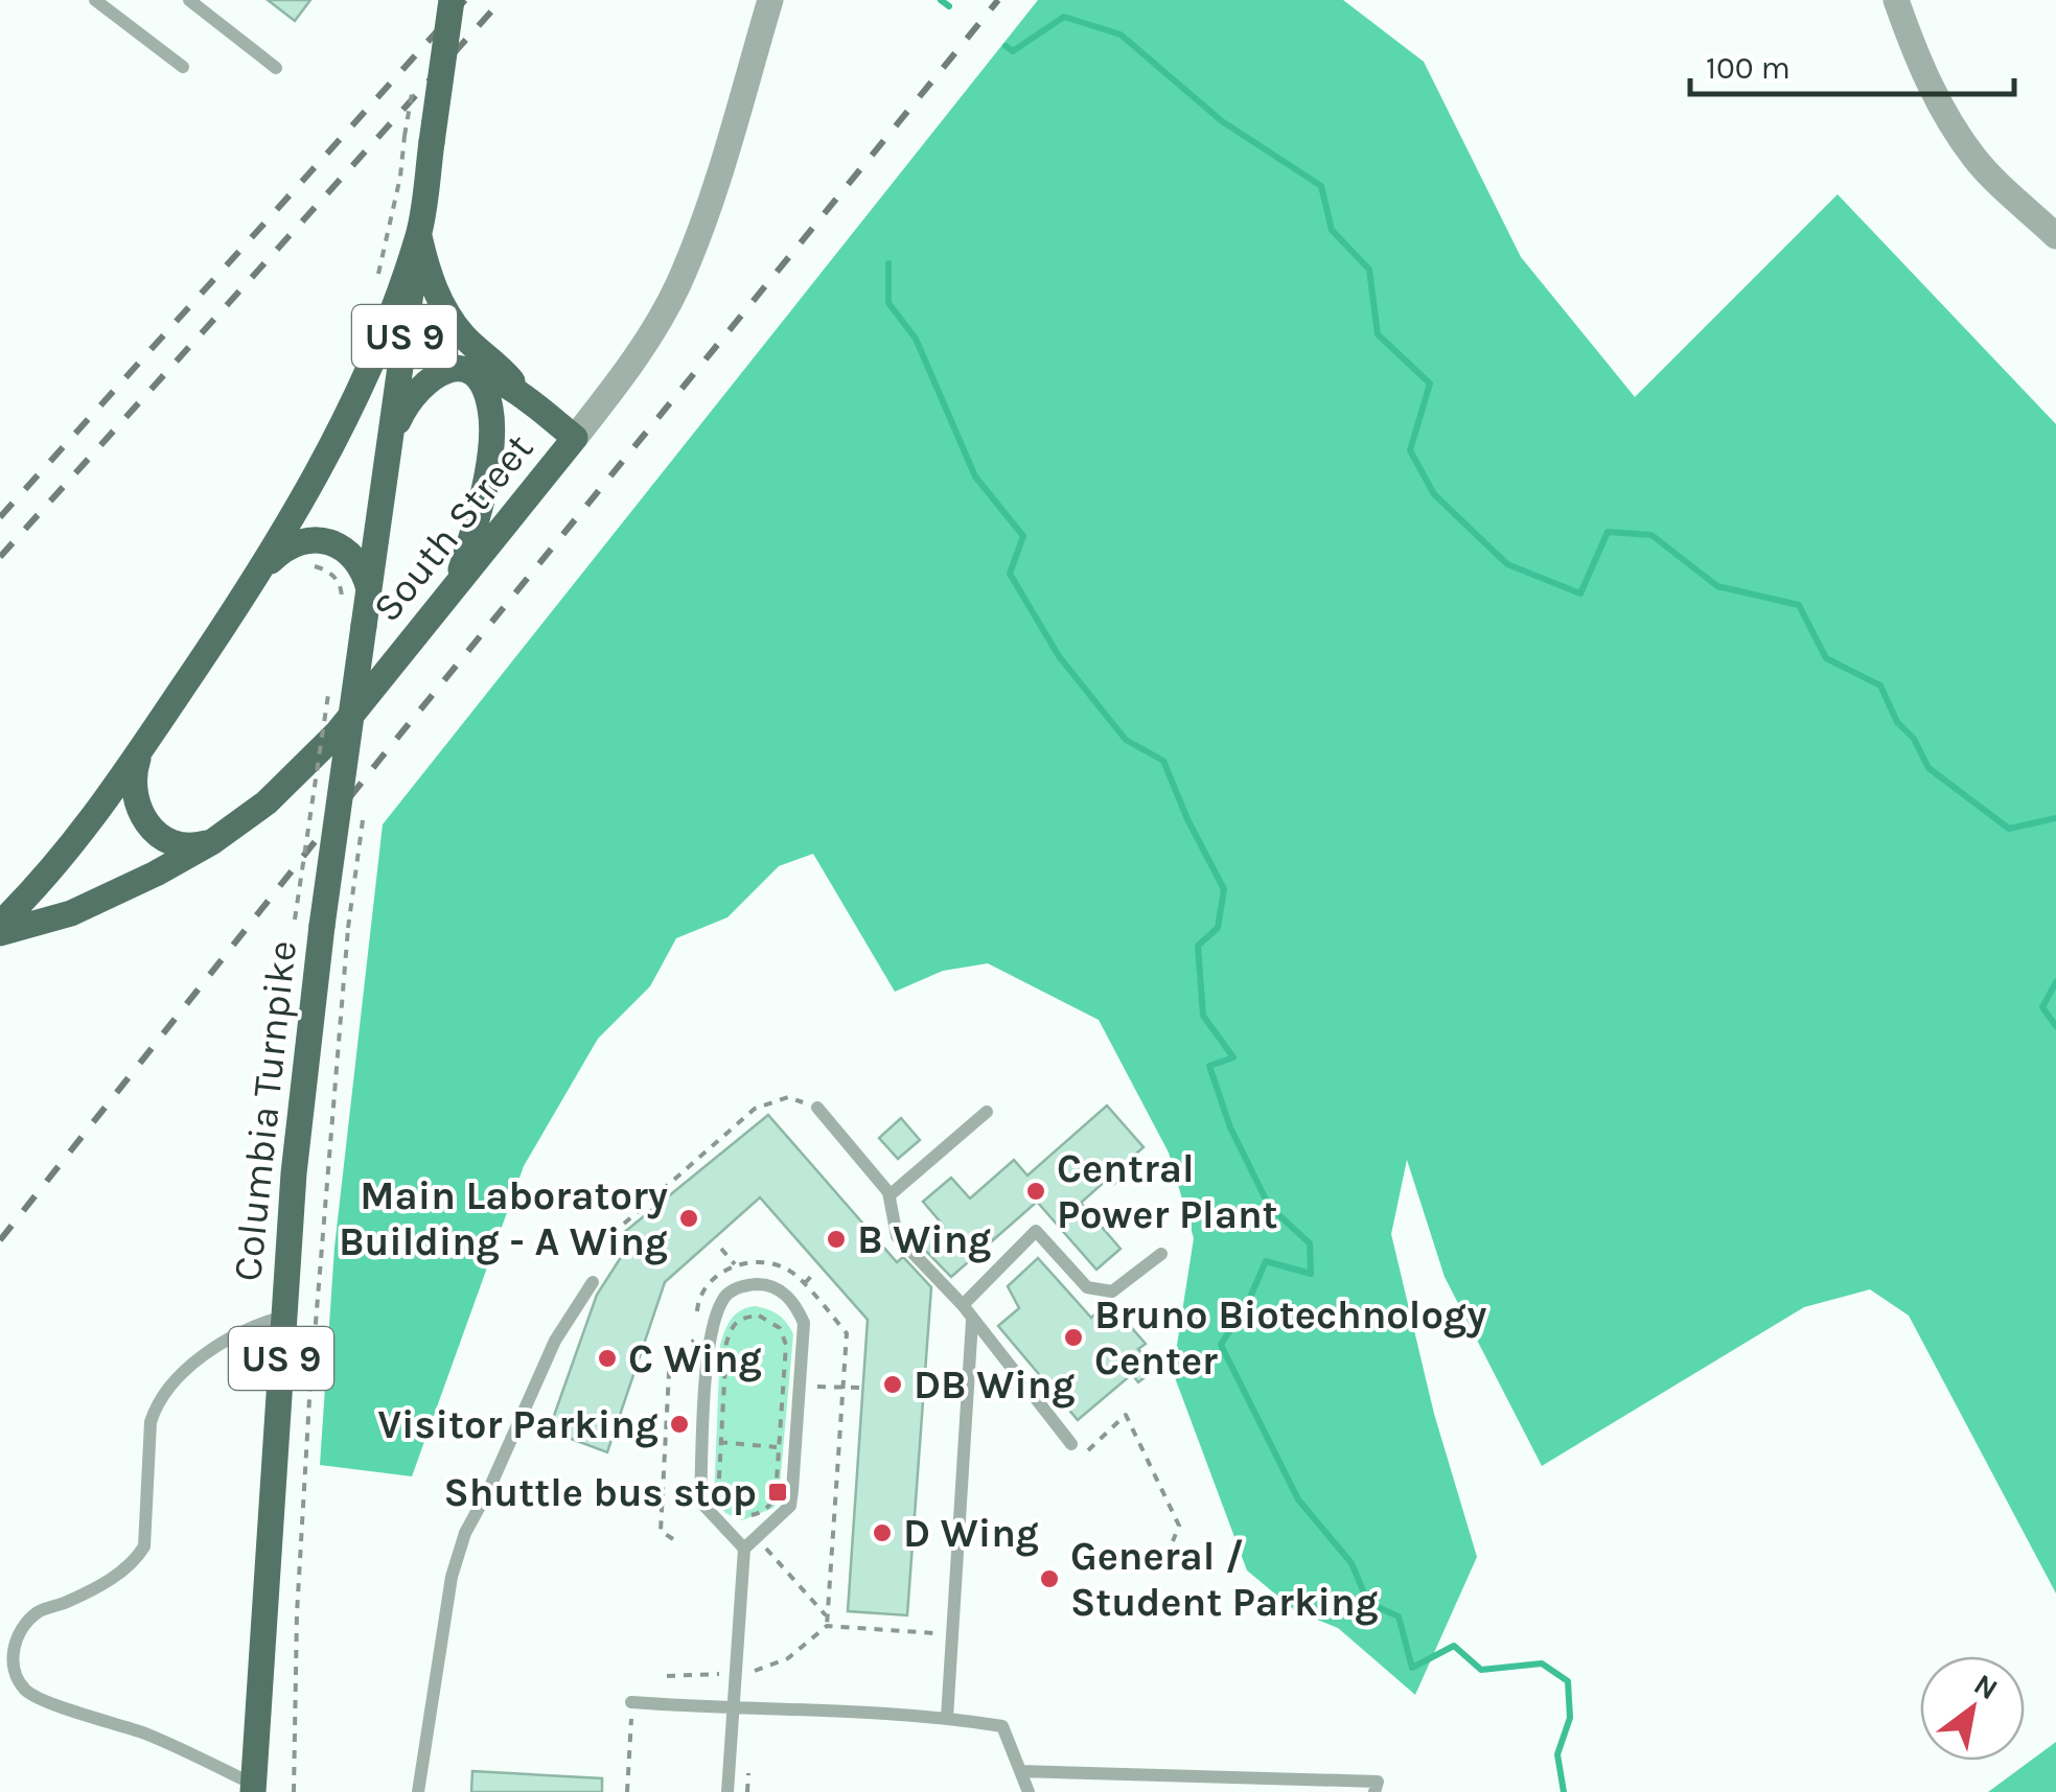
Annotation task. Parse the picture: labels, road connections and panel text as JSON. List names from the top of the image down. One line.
{"streets":{"main road":["US 9","South Street","Columbia Turnpike"]},"crossings":[["US 9","Columbia Turnpike"]],"places":{"other":["Central Power Plant","Main Laboratory Building - A Wing","B Wing","Bruno Biotechnology Center","C Wing","DB Wing","Visitor Parking","D Wing","General / Student Parking"],"transit":["Shuttle bus stop"]},"scale_bar":"100 m","north":"top right"}
